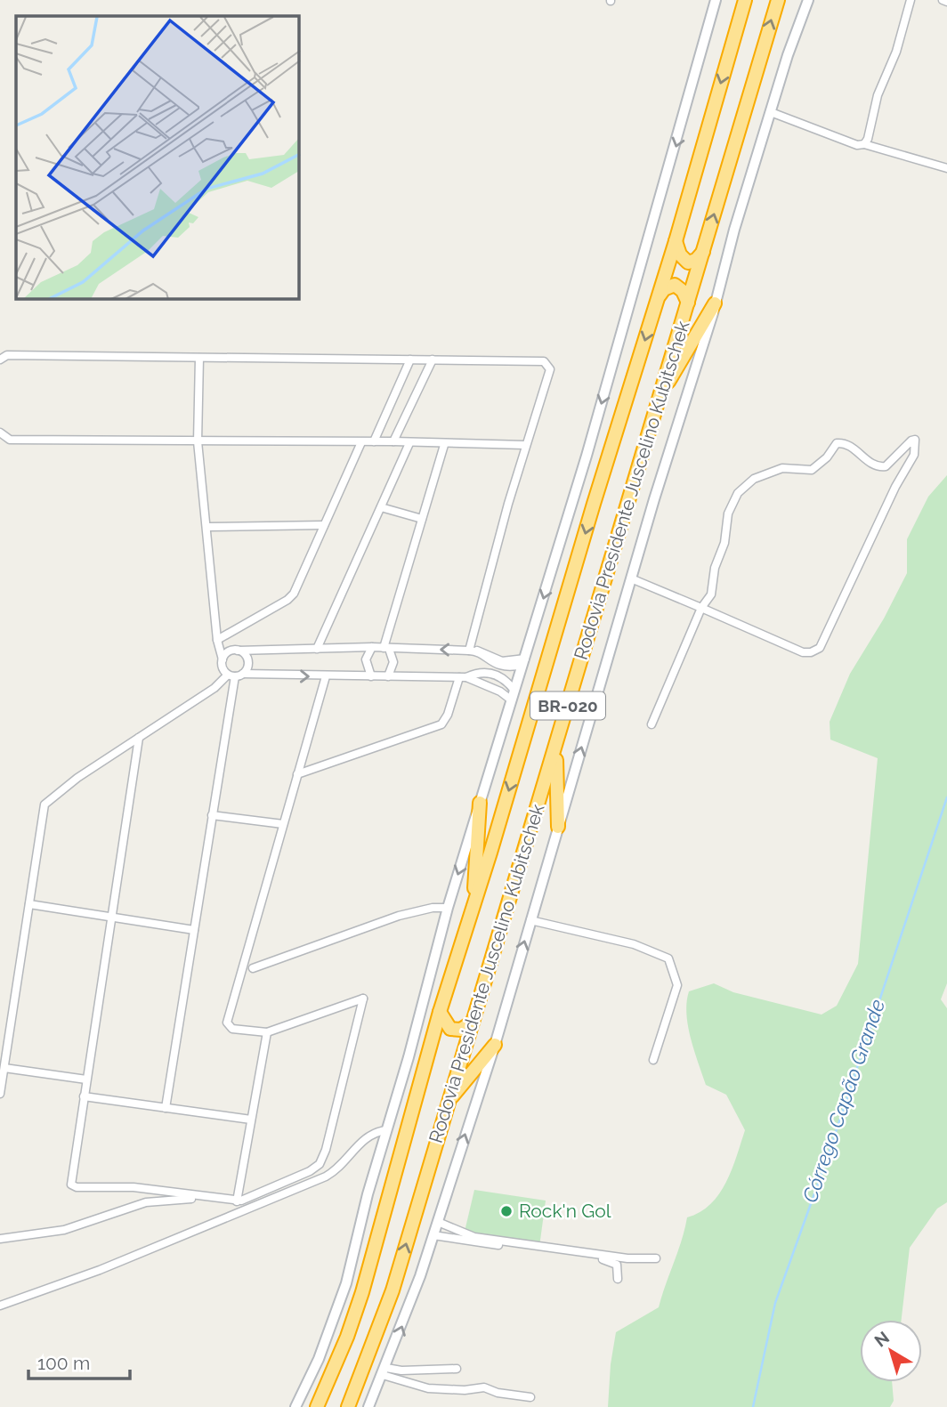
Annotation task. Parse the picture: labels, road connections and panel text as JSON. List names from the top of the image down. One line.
{"streets":{"highway":["Rodovia Presidente Juscelino Kubitschek","BR-020"]},"water":["Córrego Capão Grande"],"places":["Rock'n Gol"],"scale_bar":"100 m","north":"top left"}
